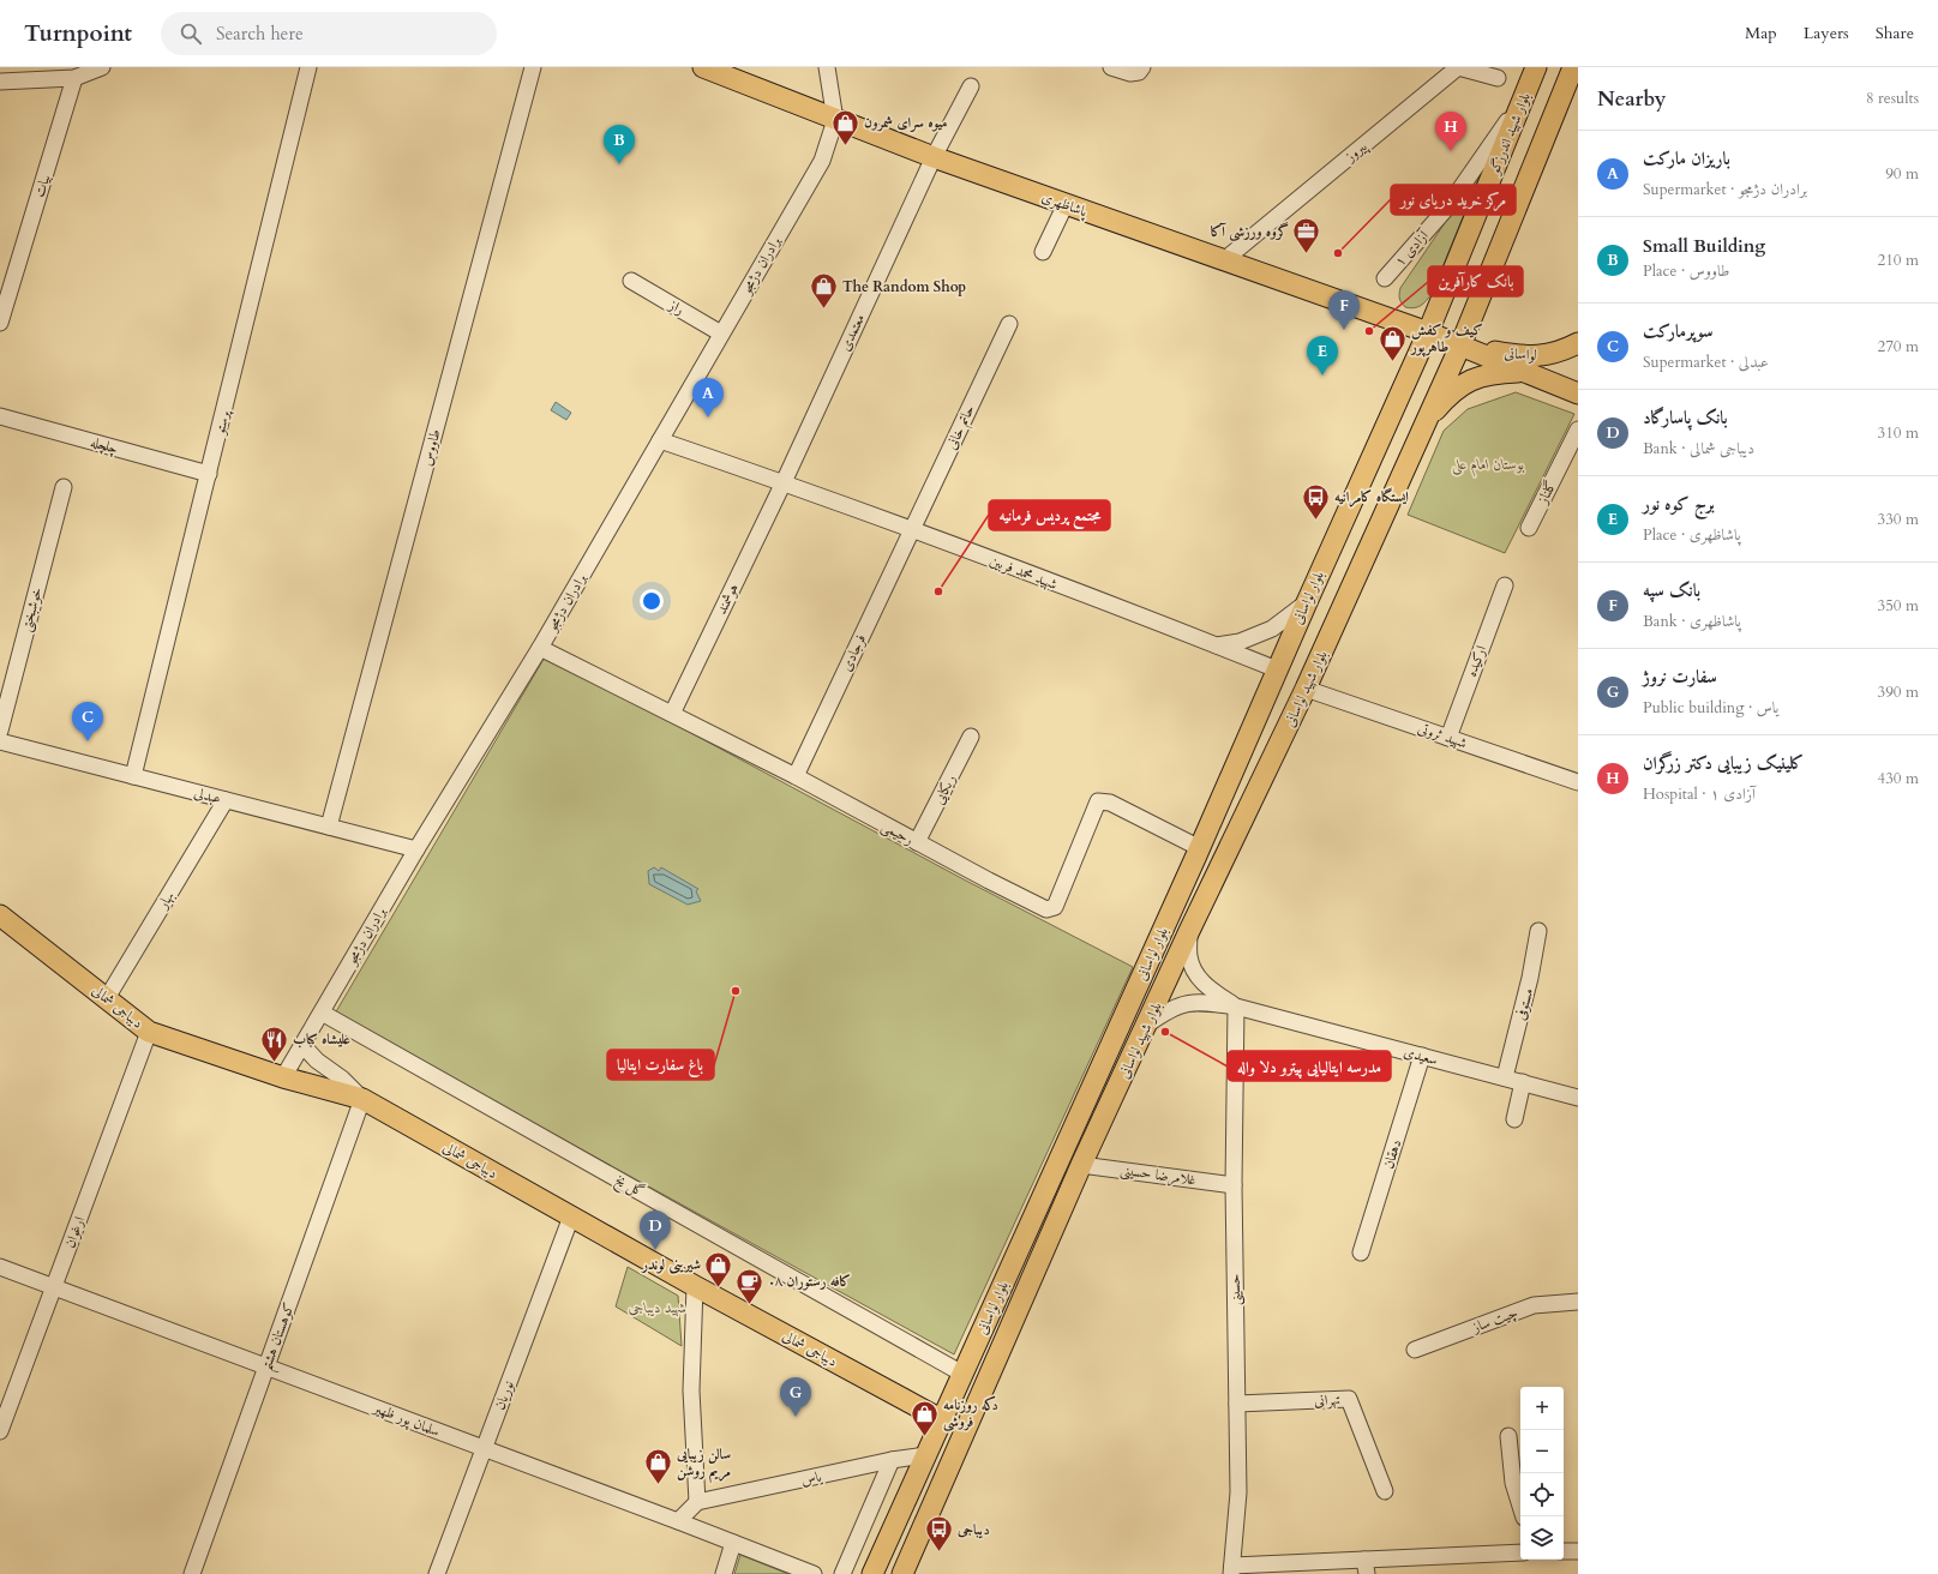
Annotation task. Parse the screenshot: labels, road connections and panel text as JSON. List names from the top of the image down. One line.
{"streets":{"main road":["بلوار شهید اندرزگو","پاشاظهری","لواسانی","بلوار لواسانی","بلوار شهید لواسانی","دیباجی شمالی"],"street":["پیروز","بیات","آزادی ۱","برادران دژمجو","راز","معتمدی","پرستو","حاتم خانی","چلچله","طاووس","گلناز","شهید محمد فربین","هوشمند","خوشبختی","فرجادی","ارکیده","شهید ثروتی","ریکایی","عبدلی","رحیمی","بهار","مستوفی","سعیدی","دهقان","غلامرضا حسینی","گل یخ","ارغوان","حسینی","چیت ساز","کوهستان هشتم","نوریان","تهرانی","سلمان پور ظهیر","یاس"]},"crossings":[["بلوار شهید اندرزگو","پاشاظهری"],["بلوار شهید اندرزگو","آزادی ۱"],["بلوار شهید اندرزگو","بلوار لواسانی"],["پیروز","پاشاظهری"],["پاشاظهری","برادران دژمجو"],["پاشاظهری","معتمدی"],["پاشاظهری","لواسانی"],["پاشاظهری","بلوار لواسانی"],["برادران دژمجو","راز"],["برادران دژمجو","شهید محمد فربین"],["برادران دژمجو","عبدلی"],["برادران دژمجو","رحیمی"],["برادران دژمجو","دیباجی شمالی"],["برادران دژمجو","گل یخ"],["معتمدی","شهید محمد فربین"],["معتمدی","هوشمند"],["پرستو","چلچله"],["پرستو","عبدلی"],["حاتم خانی","شهید محمد فربین"],["حاتم خانی","فرجادی"],["طاووس","عبدلی"],["شهید محمد فربین","بلوار لواسانی"],["شهید محمد فربین","هوشمند"],["شهید محمد فربین","فرجادی"],["بلوار لواسانی","رحیمی"],["بلوار لواسانی","دیباجی شمالی"],["بلوار لواسانی","گل یخ"],["بلوار لواسانی","یاس"],["هوشمند","رحیمی"],["فرجادی","رحیمی"],["ارکیده","شهید ثروتی"],["بلوار شهید لواسانی","شهید ثروتی"],["بلوار شهید لواسانی","سعیدی"],["بلوار شهید لواسانی","غلامرضا حسینی"],["ریکایی","رحیمی"],["عبدلی","بهار"],["بهار","دیباجی شمالی"],["مستوفی","سعیدی"],["دیباجی شمالی","ارغوان"],["دیباجی شمالی","کوهستان هشتم"],["دیباجی شمالی","نوریان"],["سعیدی","دهقان"],["سعیدی","حسینی"],["غلامرضا حسینی","حسینی"],["ارغوان","سلمان پور ظهیر"],["حسینی","تهرانی"],["کوهستان هشتم","سلمان پور ظهیر"],["نوریان","سلمان پور ظهیر"]],"parks":["بوستان امام علی","شهید دیباجی"],"places":{"shop":["میوه سرای شمرون","The Random Shop","کیف و کفش طاهرپور","شیرینی لوندر","دکه روزنامه فروشی","سالن زیبایی مریم روشن"],"other":["مرکز خرید دریای نور","بانک کارآفرین","مجتمع پردیس فرمانیه","باغ سفارت ایتالیا","مدرسه ایتالیایی پیترو دلا واله"],"office":["گروه ورزشی آکا"],"bus stop":["ایستگاه کامرانیه","دیباجی"],"restaurant":["علیشاه کباب"],"cafe":["کافه رستوران ٠٨"]},"page":{"header":"Turnpoint","search":"Search here","nav":["Map","Layers","Share"],"heading":["Nearby","8 results"],"pins":["H","B","F","E","A","C","D","G"],"list":[{"mark":"A","name":"باریزان مارکت","note":"Supermarket · برادران دژمجو","value":"90 m"},{"mark":"B","name":"Small Building","note":"Place · طاووس","value":"210 m"},{"mark":"C","name":"سوپرمارکت","note":"Supermarket · عبدلی","value":"270 m"},{"mark":"D","name":"بانک پاسارگاد","note":"Bank · دیباجی شمالی","value":"310 m"},{"mark":"E","name":"برج کوه نور","note":"Place · پاشاظهری","value":"330 m"},{"mark":"F","name":"بانک سپه","note":"Bank · پاشاظهری","value":"350 m"},{"mark":"G","name":"سفارت نروژ","note":"Public building · یاس","value":"390 m"},{"mark":"H","name":"کلینیک زیبایی دکتر زرگران","note":"Hospital · آزادی ۱","value":"430 m"}],"map_buttons":["+","−"]}}
